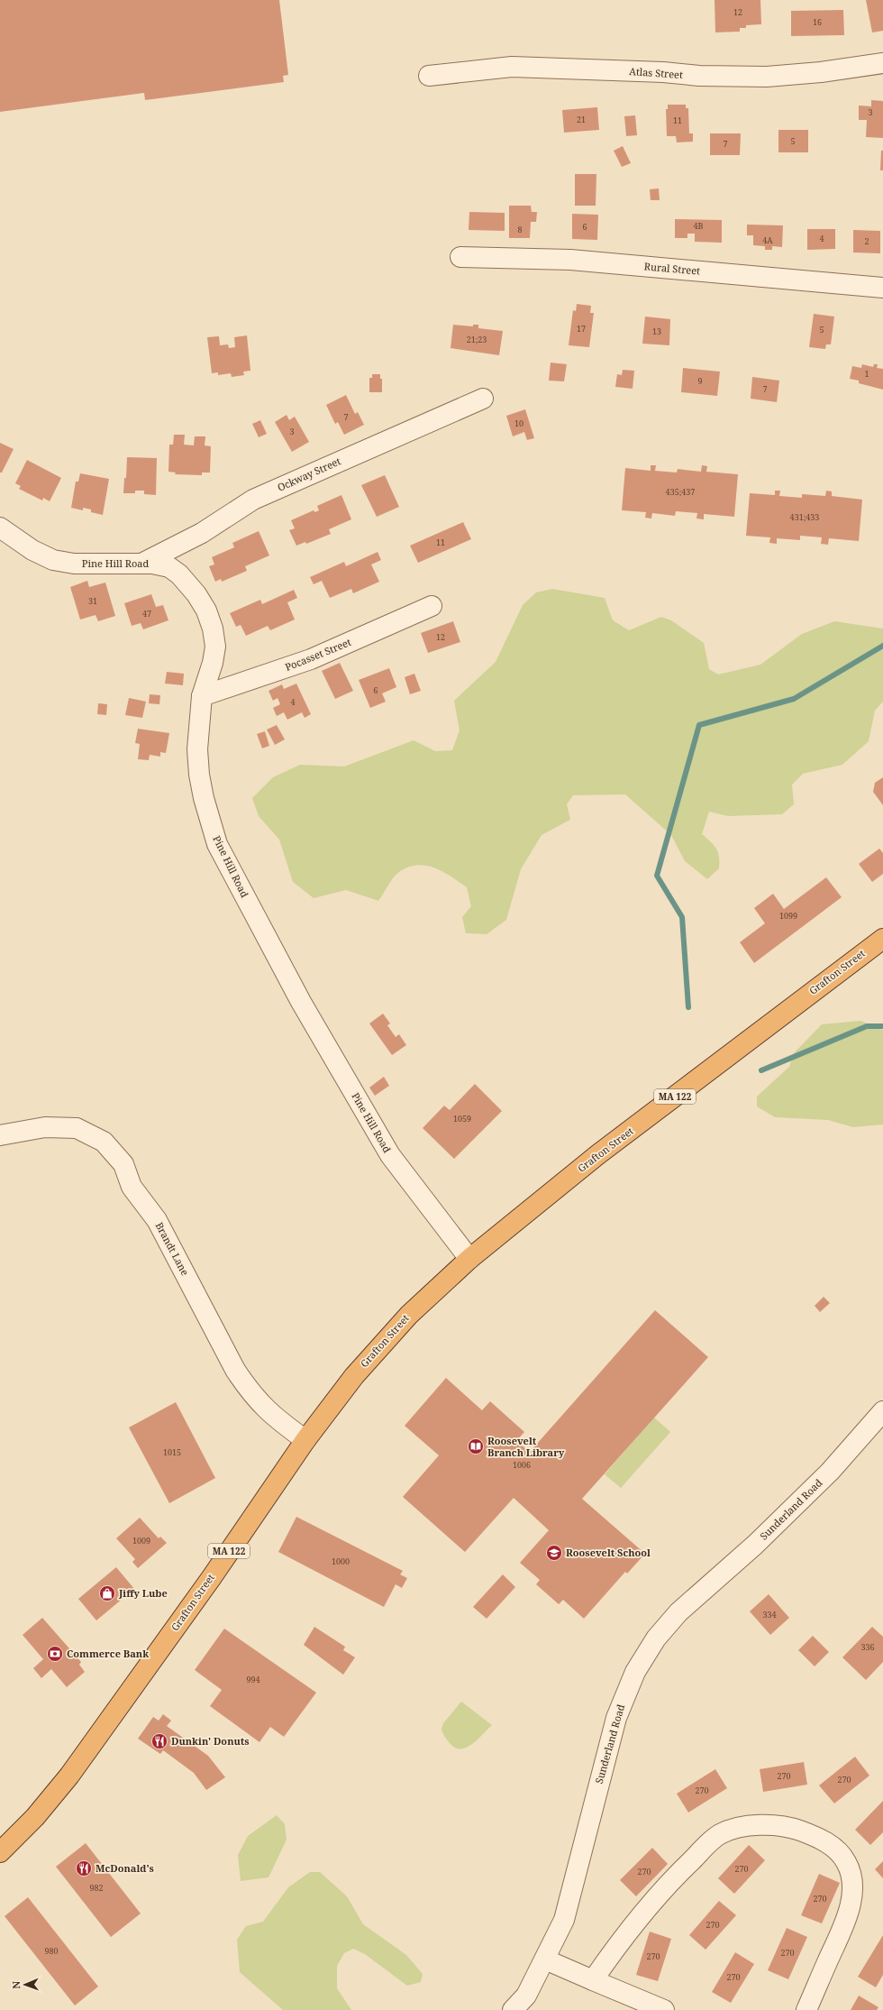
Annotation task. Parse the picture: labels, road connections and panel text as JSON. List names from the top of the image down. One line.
{"streets":{"highway":["Grafton Street","MA 122"],"street":["Atlas Street","Rural Street","Ockway Street","Pine Hill Road","Pocasset Street","Brandt Lane","Sunderland Road"]},"crossings":[["Ockway Street","Pine Hill Road"],["Pine Hill Road","Pocasset Street"],["Pine Hill Road","Grafton Street"],["Grafton Street","Brandt Lane"]],"places":{"library":["Roosevelt Branch Library"],"school or university":["Roosevelt School"],"shop":["Jiffy Lube"],"bank":["Commerce Bank"],"restaurant":["Dunkin' Donuts","McDonald's"]},"house_numbers":["12","16","3","21","11","5","7","4B","6","8","4","4A","2","17","5","13","21;23","1","9","7","7","10","3","435;437","431;433","11","31","47","12","6","4","1099","1059","1015","1006","1009","1000","334","336","994","270","270","270","270","270","982","270","270","980","270","270","270"],"north":"left"}
